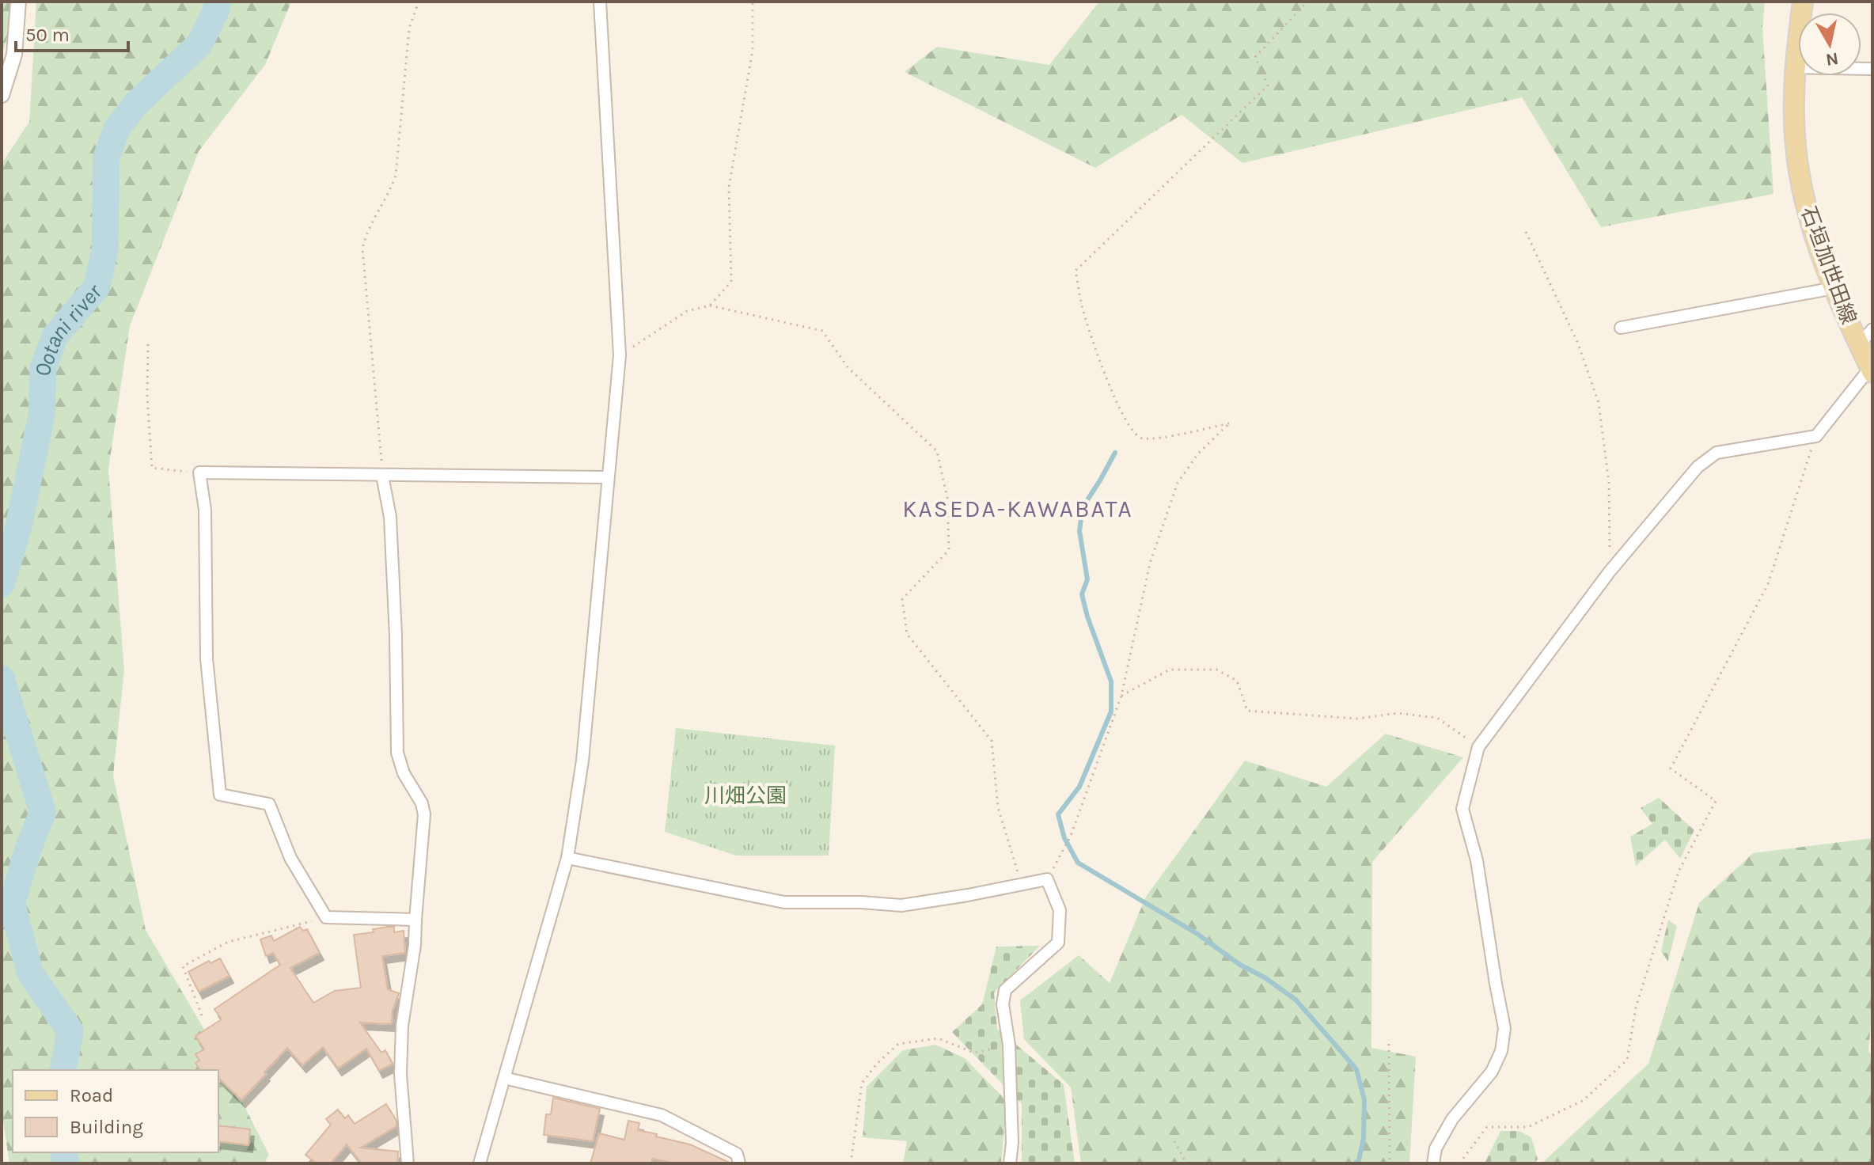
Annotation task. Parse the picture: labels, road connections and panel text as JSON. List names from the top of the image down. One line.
{"streets":{"main road":["石垣加世田線"]},"districts":["KASEDA-KAWABATA"],"water":["Ootani river"],"parks":["川畑公園"],"legend":["Road","Building"],"scale_bar":"50 m","north":"bottom"}
